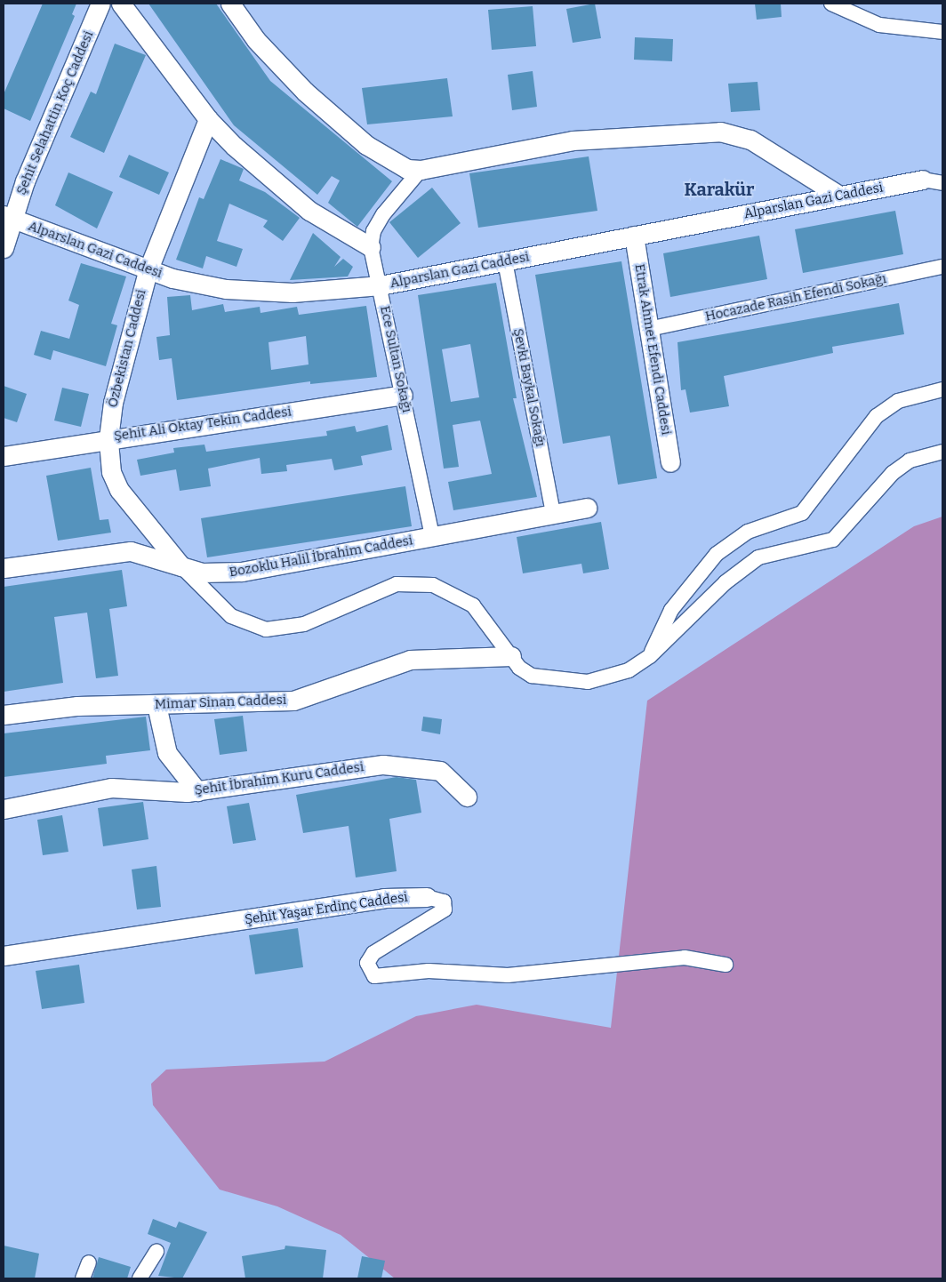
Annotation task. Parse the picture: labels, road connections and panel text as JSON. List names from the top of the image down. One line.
{"streets":{"street":["Şehit Selahattin Koç Caddesi","Alparslan Gazi Caddesi","Hocazade Rasih Efendi Sokağı","Özbekistan Caddesi","Etrak Ahmet Efendi Caddesi","Ece Sultan Sokağı","Şevki Baykal Sokağı","Şehit Ali Oktay Tekin Caddesi","Bozoklu Halil İbrahim Caddesi","Mimar Sinan Caddesi","Şehit İbrahim Kuru Caddesi","Şehit Yaşar Erdinç Caddesi"]},"crossings":[["Şehit Selahattin Koç Caddesi","Alparslan Gazi Caddesi"],["Alparslan Gazi Caddesi","Özbekistan Caddesi"],["Alparslan Gazi Caddesi","Etrak Ahmet Efendi Caddesi"],["Alparslan Gazi Caddesi","Ece Sultan Sokağı"],["Alparslan Gazi Caddesi","Şevki Baykal Sokağı"],["Hocazade Rasih Efendi Sokağı","Etrak Ahmet Efendi Caddesi"],["Özbekistan Caddesi","Şehit Ali Oktay Tekin Caddesi"],["Özbekistan Caddesi","Bozoklu Halil İbrahim Caddesi"],["Ece Sultan Sokağı","Şehit Ali Oktay Tekin Caddesi"],["Ece Sultan Sokağı","Bozoklu Halil İbrahim Caddesi"],["Şevki Baykal Sokağı","Bozoklu Halil İbrahim Caddesi"]],"districts":["Karakür"]}
